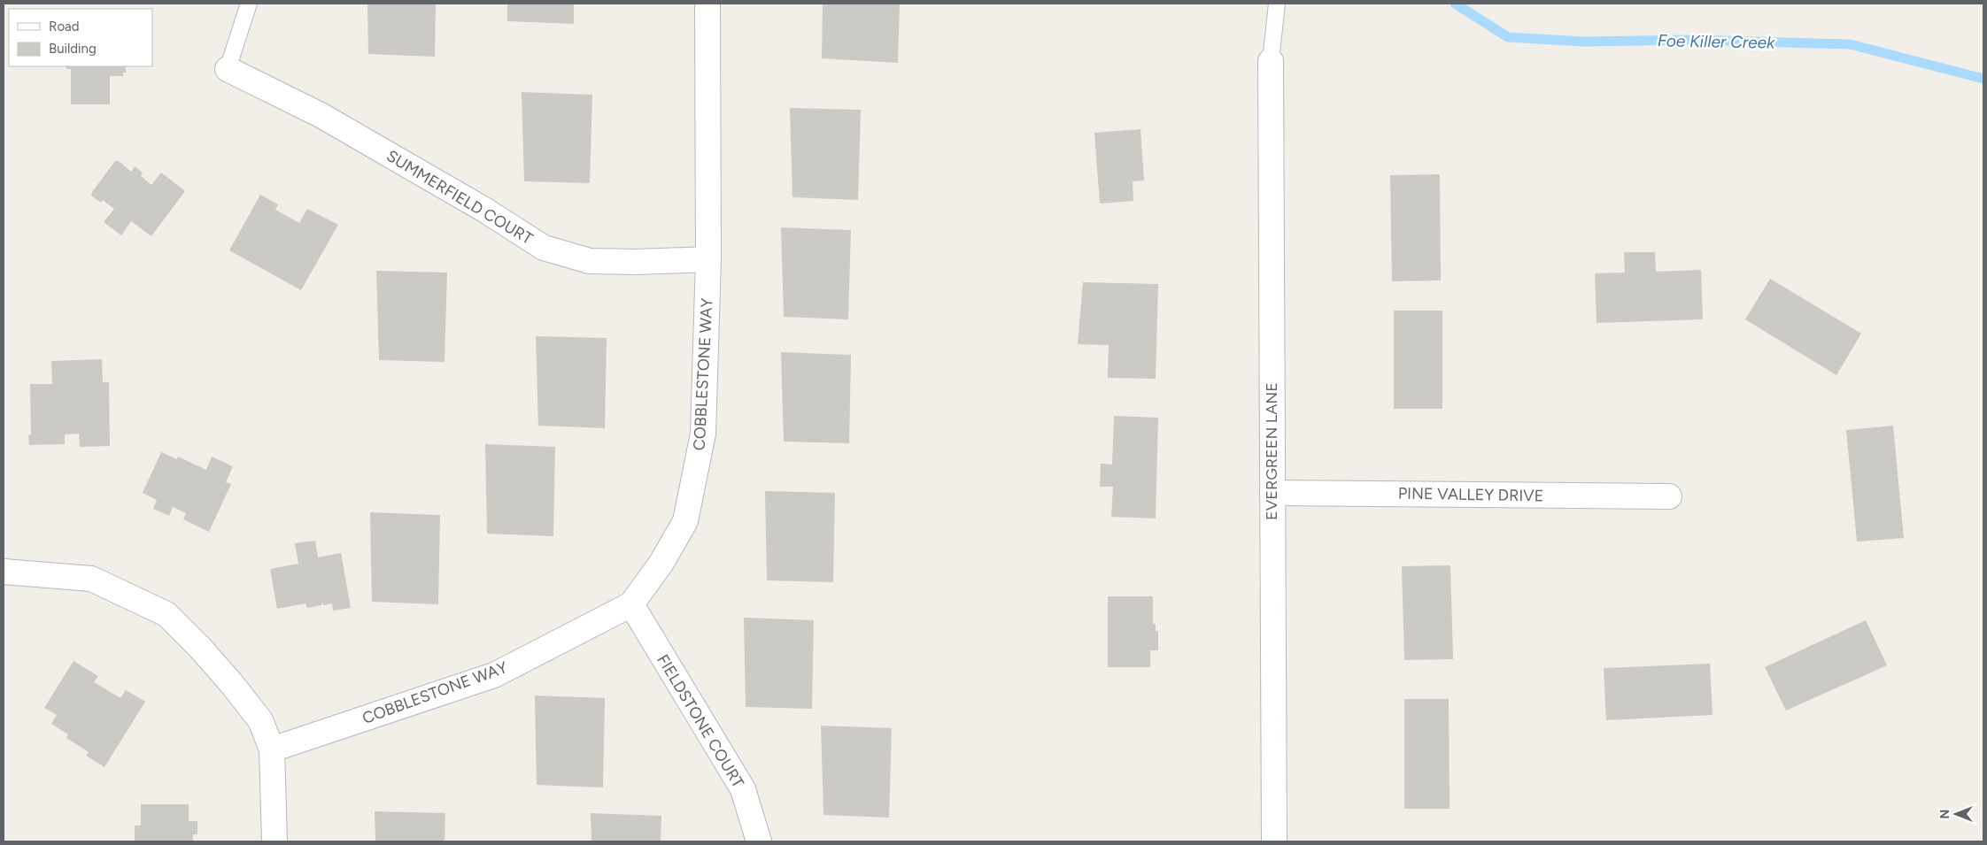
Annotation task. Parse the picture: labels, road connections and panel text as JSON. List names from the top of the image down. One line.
{"streets":{"street":["SUMMERFIELD COURT","COBBLESTONE WAY","EVERGREEN LANE","PINE VALLEY DRIVE","FIELDSTONE COURT"]},"crossings":[["SUMMERFIELD COURT","COBBLESTONE WAY"],["COBBLESTONE WAY","FIELDSTONE COURT"],["EVERGREEN LANE","PINE VALLEY DRIVE"]],"water":["Foe Killer Creek"],"legend":["Road","Building"],"north":"left"}
